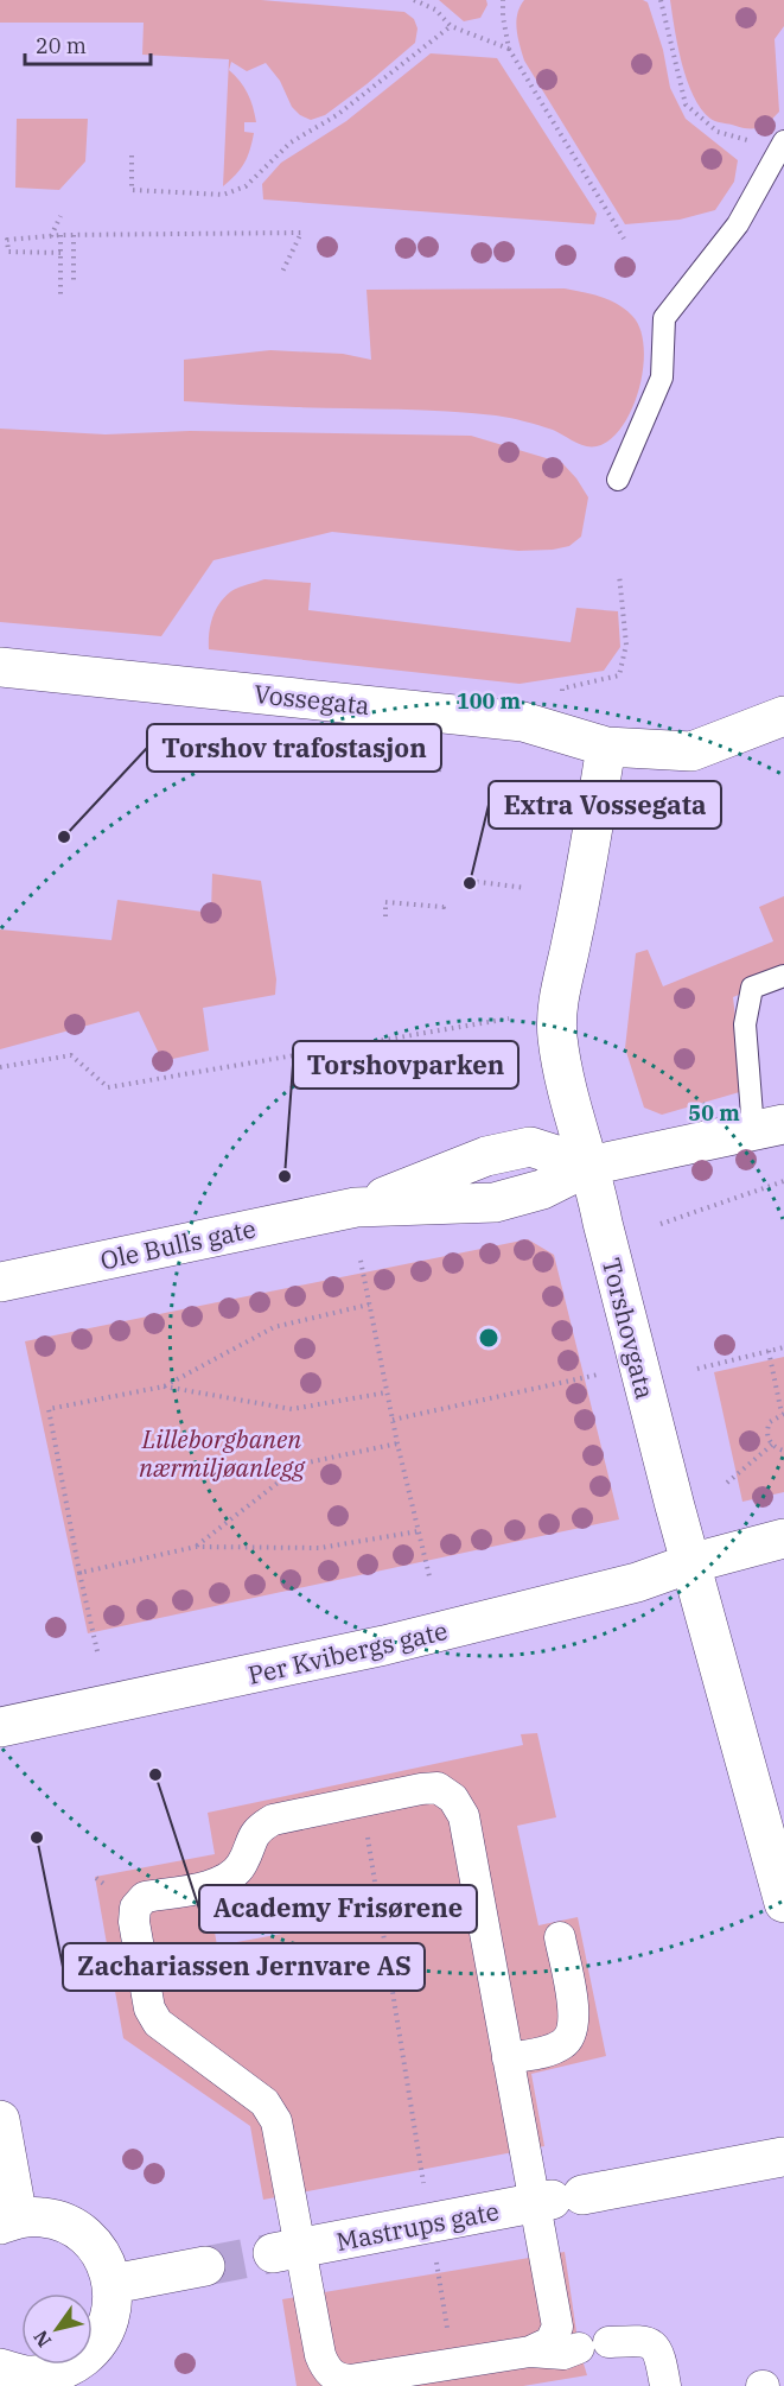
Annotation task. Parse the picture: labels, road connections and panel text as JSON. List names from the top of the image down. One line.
{"streets":{"street":["Vossegata","Ole Bulls gate","Torshovgata","Per Kvibergs gate","Mastrups gate"]},"crossings":[["Vossegata","Torshovgata"],["Ole Bulls gate","Torshovgata"],["Torshovgata","Per Kvibergs gate"]],"parks":["Lilleborgbanen nærmiljøanlegg"],"places":["Torshov trafostasjon","Extra Vossegata","Torshovparken","Academy Frisørene","Zachariassen Jernvare AS"],"scale_bar":"20 m","north":"bottom left","rings":["100 m","50 m"]}
